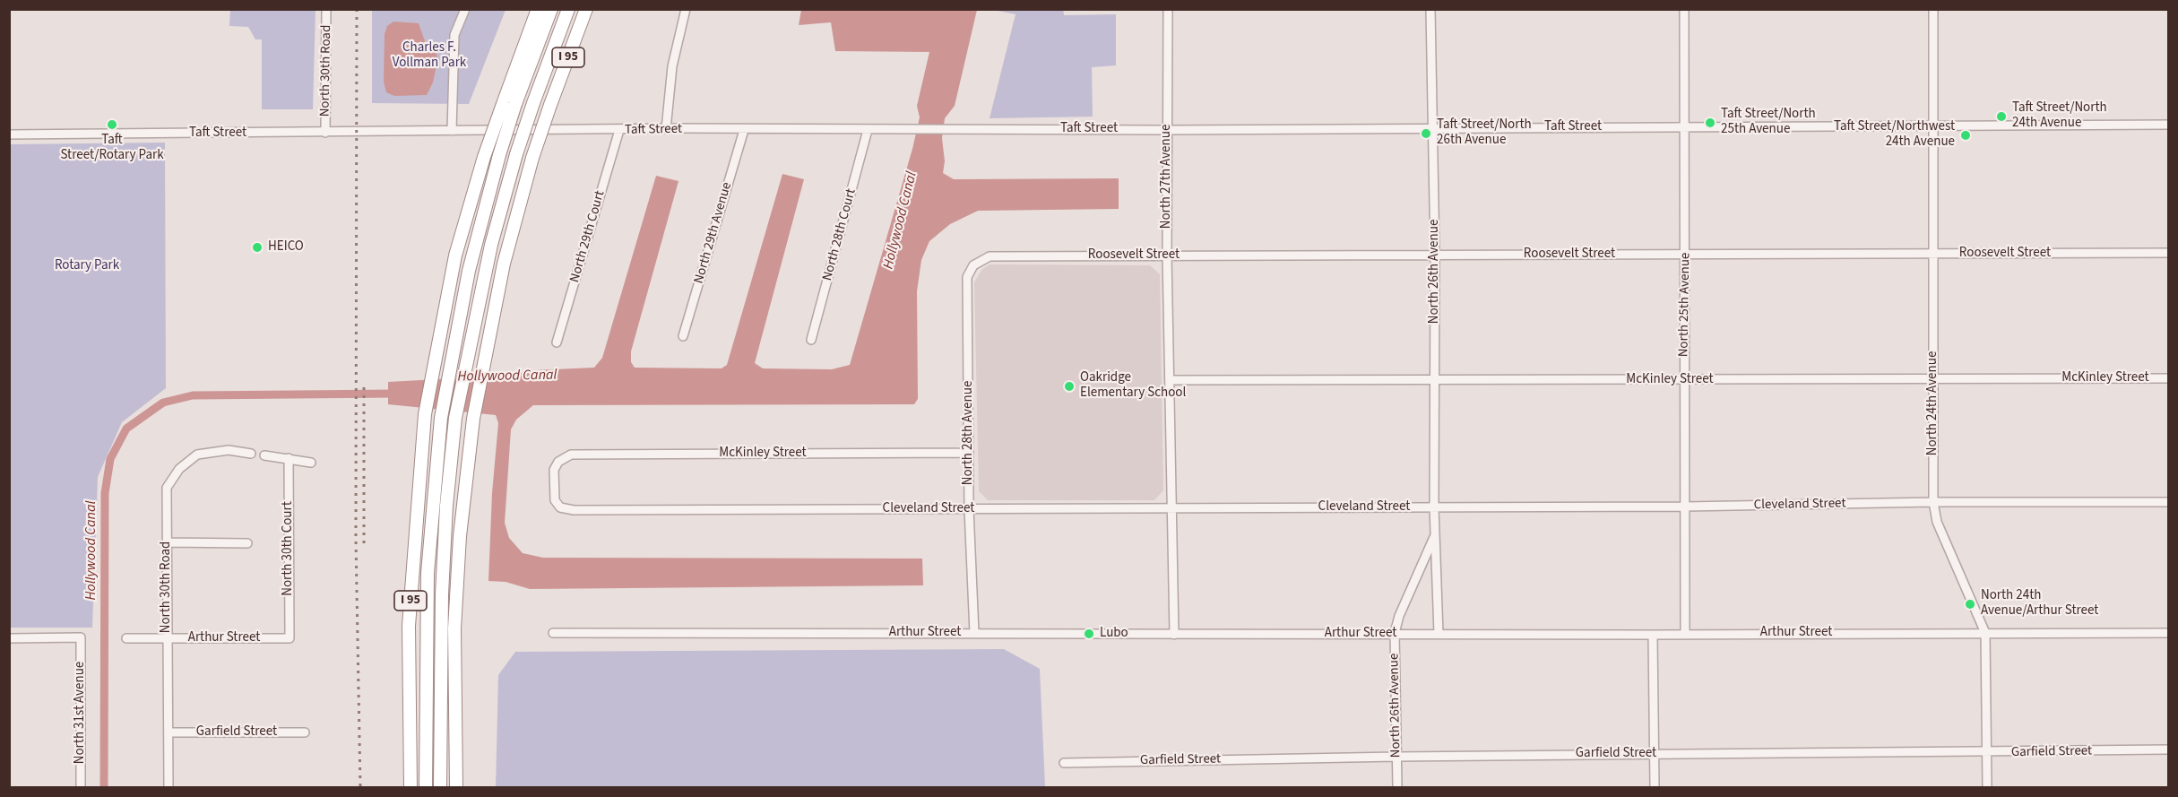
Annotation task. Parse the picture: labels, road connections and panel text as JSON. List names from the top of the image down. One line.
{"streets":{"highway":["I 95"],"street":["North 30th Road","Taft Street","North 27th Avenue","North 29th Avenue","North 28th Court","North 29th Court","Roosevelt Street","North 26th Avenue","North 25th Avenue","McKinley Street","North 24th Avenue","North 28th Avenue","Cleveland Street","North 30th Court","Arthur Street","North 31st Avenue","Garfield Street"]},"crossings":[["North 30th Road","Taft Street"],["North 30th Road","Arthur Street"],["North 30th Road","Garfield Street"],["Taft Street","North 27th Avenue"],["Taft Street","North 29th Avenue"],["Taft Street","North 28th Court"],["Taft Street","North 29th Court"],["Taft Street","North 26th Avenue"],["Taft Street","North 25th Avenue"],["Taft Street","North 24th Avenue"],["North 27th Avenue","Roosevelt Street"],["North 27th Avenue","McKinley Street"],["North 27th Avenue","Cleveland Street"],["North 27th Avenue","Arthur Street"],["Roosevelt Street","North 26th Avenue"],["Roosevelt Street","North 25th Avenue"],["Roosevelt Street","North 24th Avenue"],["Roosevelt Street","North 28th Avenue"],["North 26th Avenue","McKinley Street"],["North 26th Avenue","Cleveland Street"],["North 26th Avenue","Arthur Street"],["North 26th Avenue","Garfield Street"],["North 25th Avenue","McKinley Street"],["North 25th Avenue","Cleveland Street"],["North 25th Avenue","Arthur Street"],["McKinley Street","North 24th Avenue"],["McKinley Street","North 28th Avenue"],["McKinley Street","Cleveland Street"],["North 24th Avenue","Cleveland Street"],["North 24th Avenue","Arthur Street"],["North 24th Avenue","Garfield Street"],["North 28th Avenue","Cleveland Street"],["North 28th Avenue","Arthur Street"],["North 30th Court","Arthur Street"]],"water":["Hollywood Canal"],"parks":["Charles F. Vollman Park","Rotary Park"],"places":["Taft Street/North 24th Avenue","Taft Street/North 25th Avenue","Taft Street/Rotary Park","Taft Street/North 26th Avenue","Taft Street/Northwest 24th Avenue","HEICO","Oakridge Elementary School","North 24th Avenue/Arthur Street","Lubo"]}
